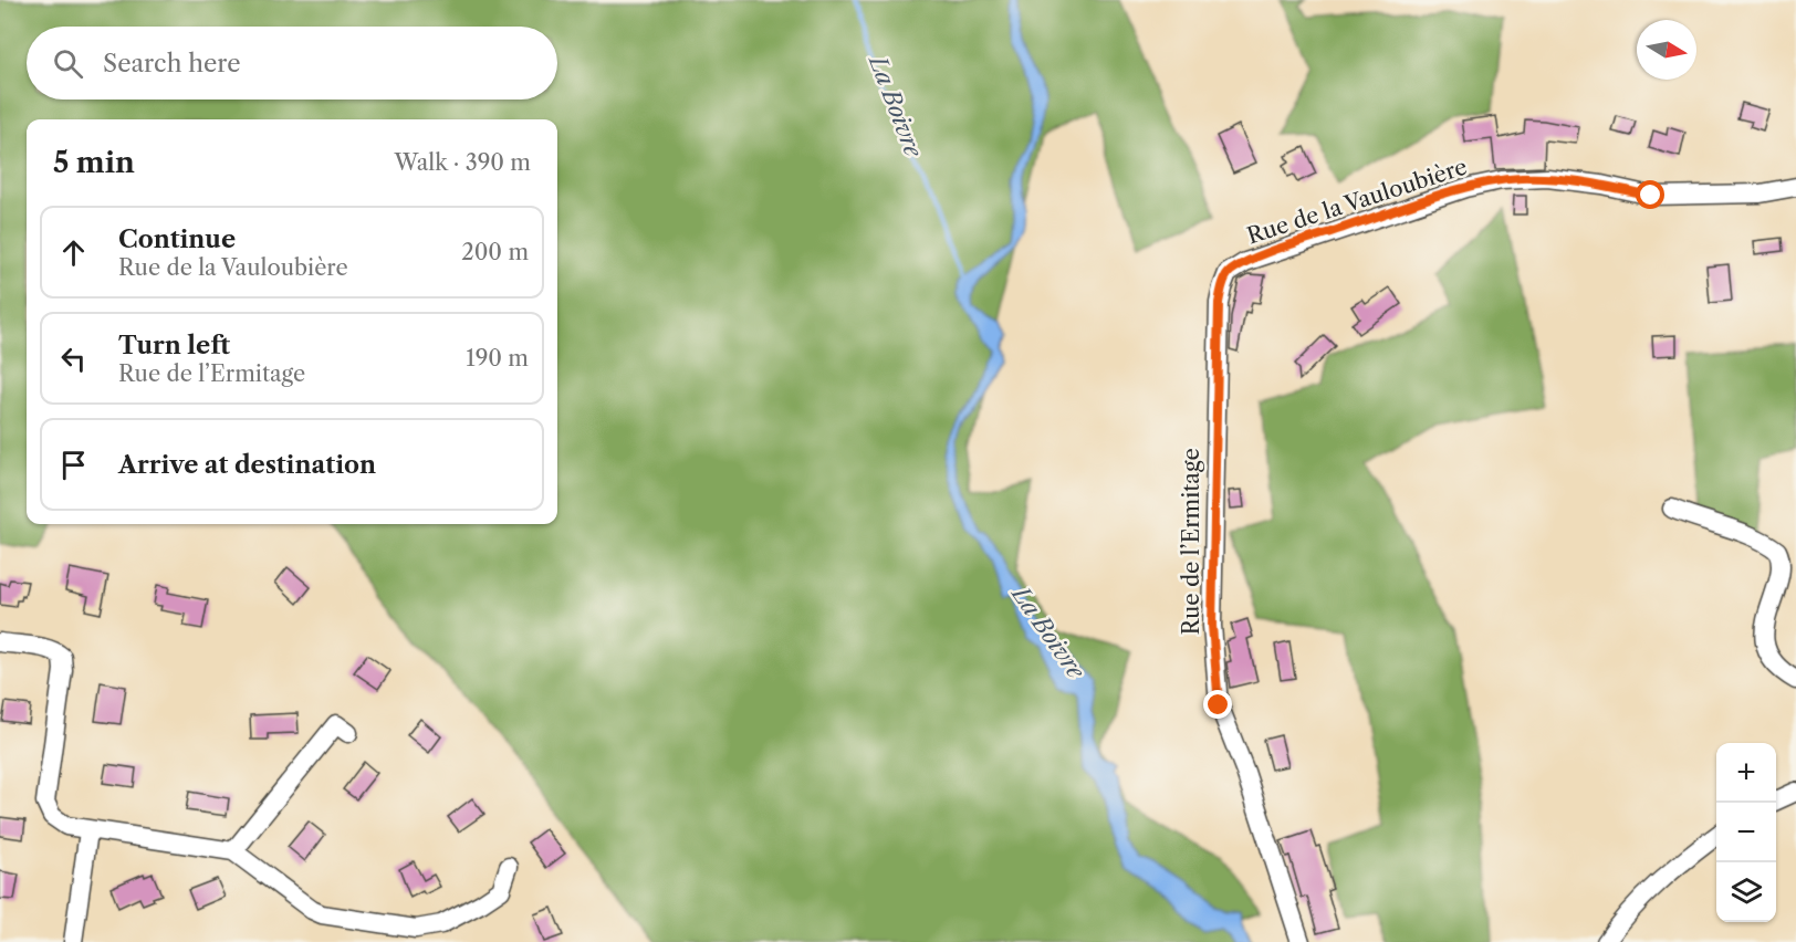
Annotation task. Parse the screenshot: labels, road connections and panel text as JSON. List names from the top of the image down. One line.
{"streets":{"street":["Rue de la Vauloubière","Rue de l’Ermitage"]},"crossings":[["Rue de la Vauloubière","Rue de l’Ermitage"]],"water":["La Boivre"],"north":"right","page":{"search":"Search here","heading":["5 min","Walk · 390 m"],"list":[["Continue","Rue de la Vauloubière","200 m"],["Turn left","Rue de l’Ermitage","190 m"],"Arrive at destination"],"map_buttons":["+","−"]}}
